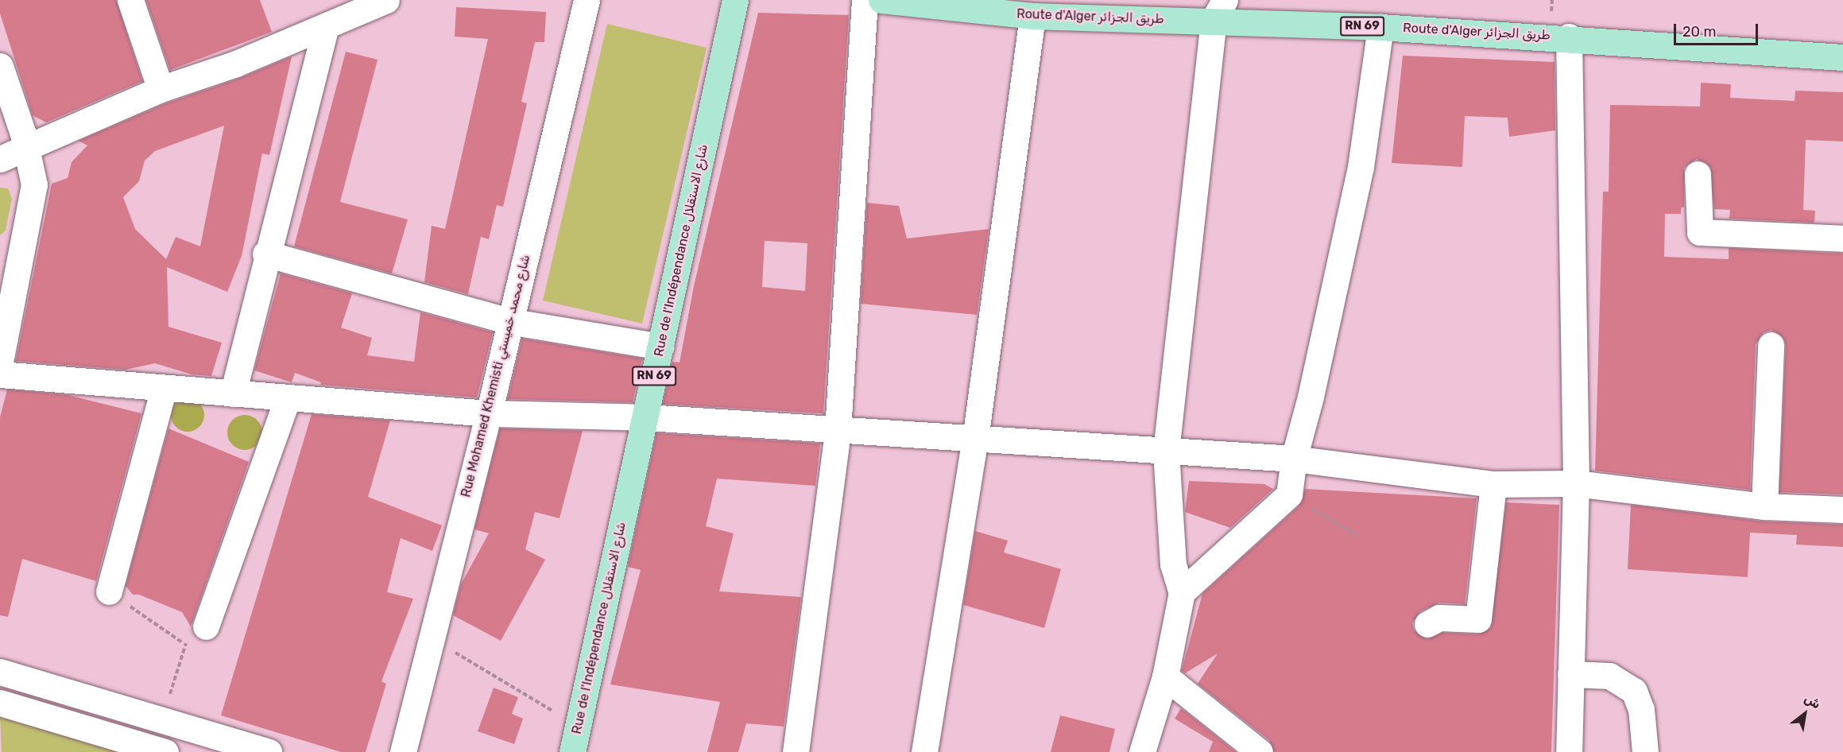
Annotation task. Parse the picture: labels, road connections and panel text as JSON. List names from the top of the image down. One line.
{"streets":{"main road":["Route d'Alger طريق الجزائر","RN 69","Rue de l'Indépendance شارع الاستقلال"],"street":["Rue Mohamed Khemisti شارع محمد خميستي"]},"scale_bar":"20 m","north":"top right"}
